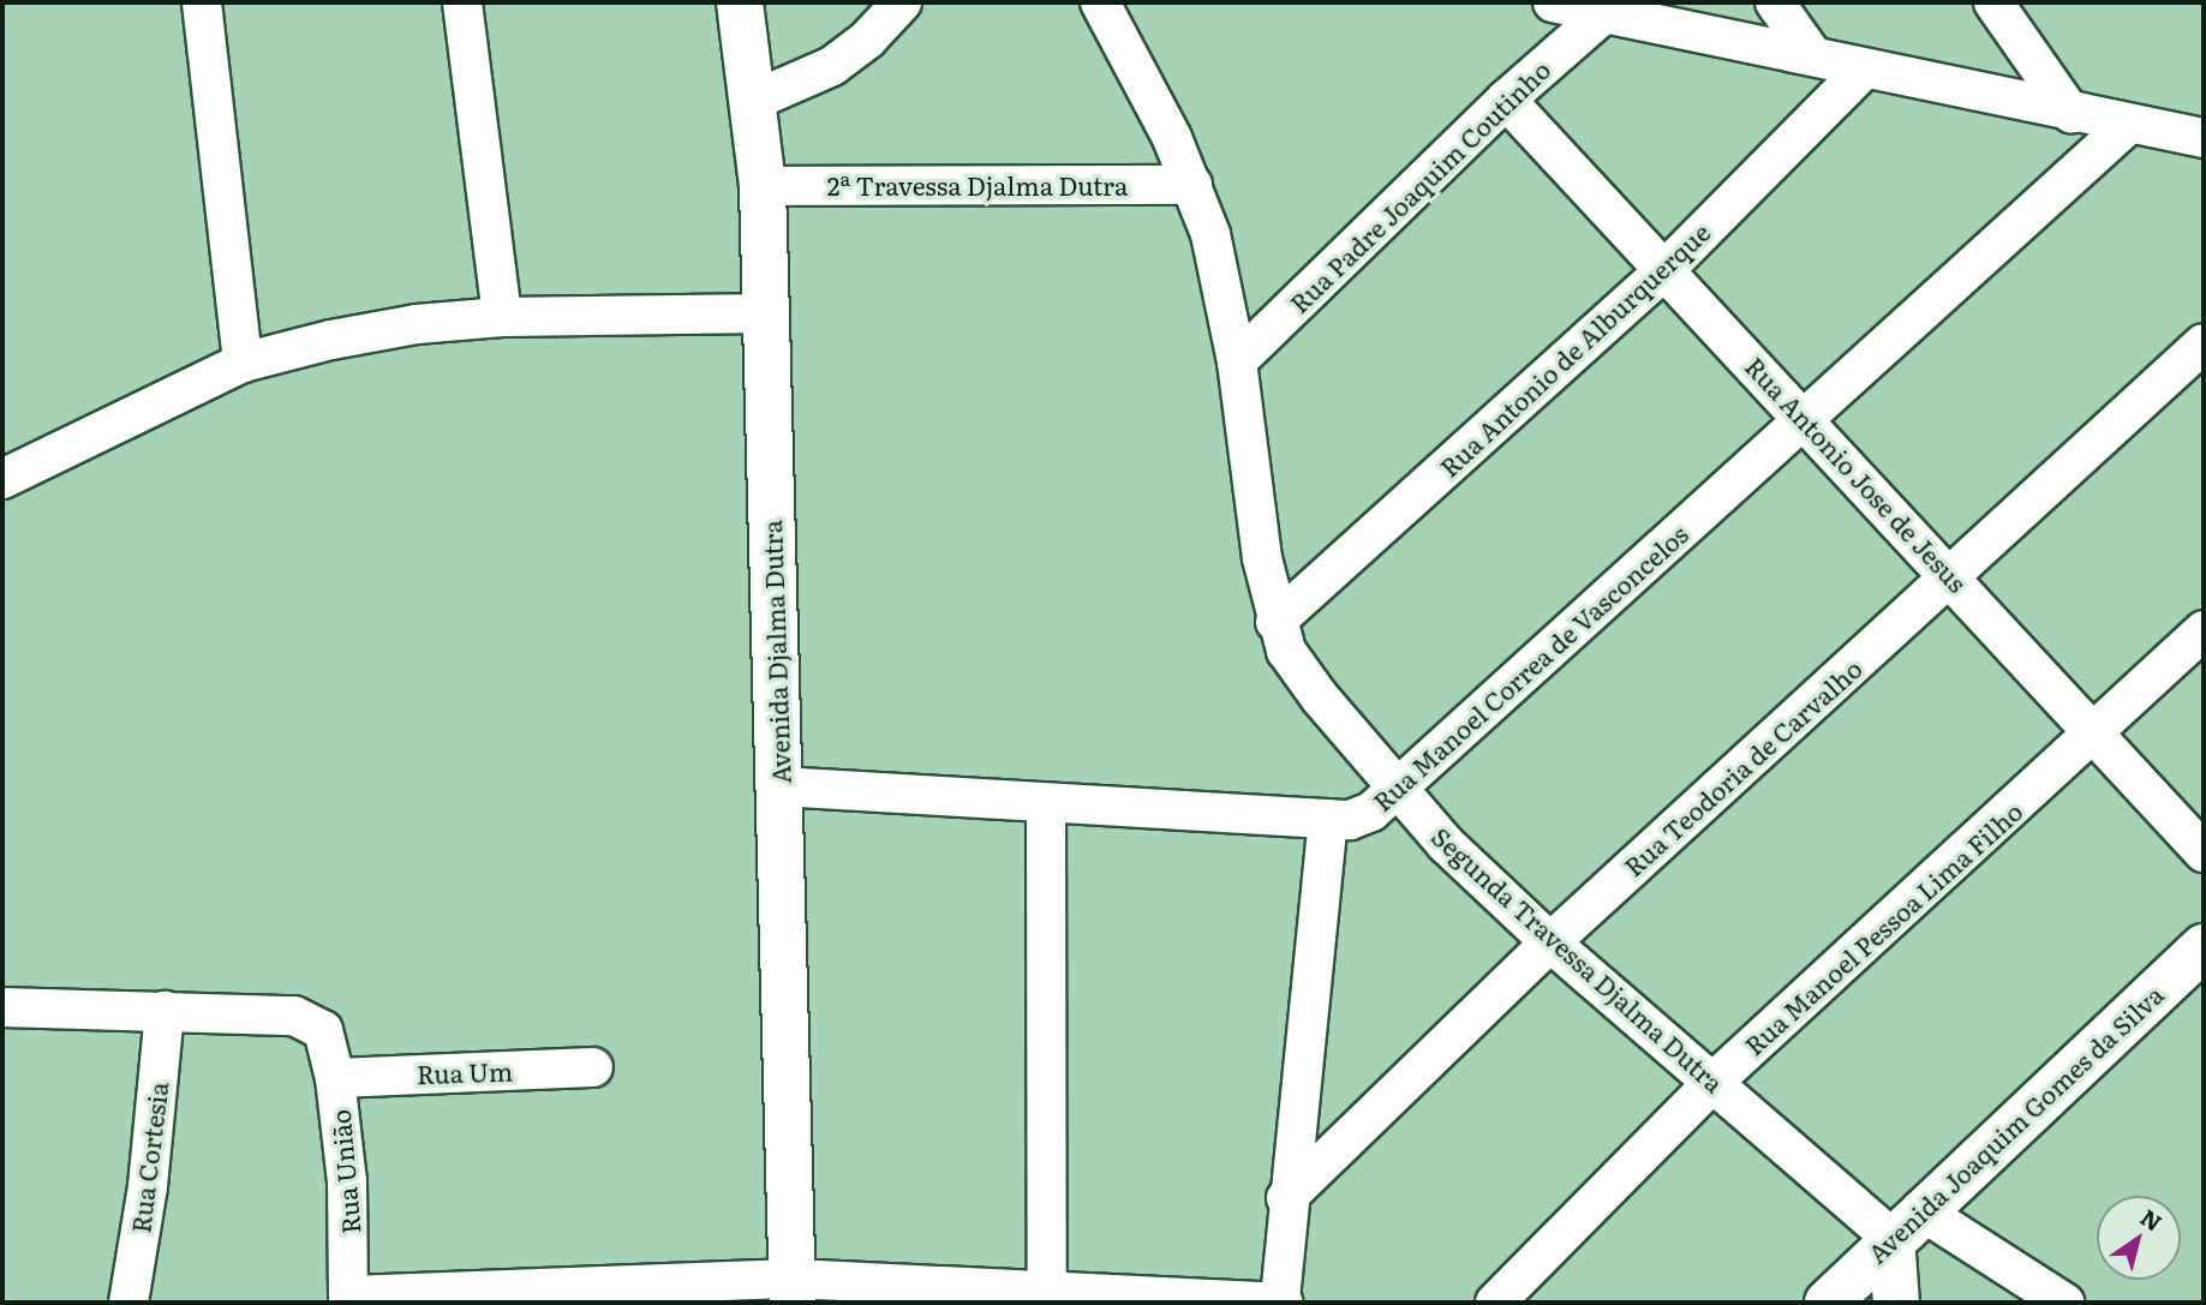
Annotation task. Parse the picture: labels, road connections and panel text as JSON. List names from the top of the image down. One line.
{"streets":{"street":["2ª Travessa Djalma Dutra","Rua Padre Joaquim Coutinho","Rua Antonio de Alburquerque","Rua Antonio Jose de Jesus","Avenida Djalma Dutra","Rua Manoel Correa de Vasconcelos","Rua Teodoria de Carvalho","Rua Manoel Pessoa Lima Filho","Segunda Travessa Djalma Dutra","Rua Um","Avenida Joaquim Gomes da Silva","Rua Cortesia","Rua União"]},"crossings":[["2ª Travessa Djalma Dutra","Avenida Djalma Dutra"],["2ª Travessa Djalma Dutra","Segunda Travessa Djalma Dutra"],["Rua Padre Joaquim Coutinho","Rua Antonio Jose de Jesus"],["Rua Padre Joaquim Coutinho","Segunda Travessa Djalma Dutra"],["Rua Antonio de Alburquerque","Rua Antonio Jose de Jesus"],["Rua Antonio de Alburquerque","Segunda Travessa Djalma Dutra"],["Rua Antonio Jose de Jesus","Rua Manoel Correa de Vasconcelos"],["Rua Antonio Jose de Jesus","Rua Teodoria de Carvalho"],["Rua Antonio Jose de Jesus","Rua Manoel Pessoa Lima Filho"],["Avenida Djalma Dutra","Rua Manoel Correa de Vasconcelos"],["Rua Manoel Correa de Vasconcelos","Segunda Travessa Djalma Dutra"],["Rua Teodoria de Carvalho","Segunda Travessa Djalma Dutra"],["Rua Manoel Pessoa Lima Filho","Segunda Travessa Djalma Dutra"],["Segunda Travessa Djalma Dutra","Avenida Joaquim Gomes da Silva"],["Rua Um","Rua União"]],"north":"top right"}
